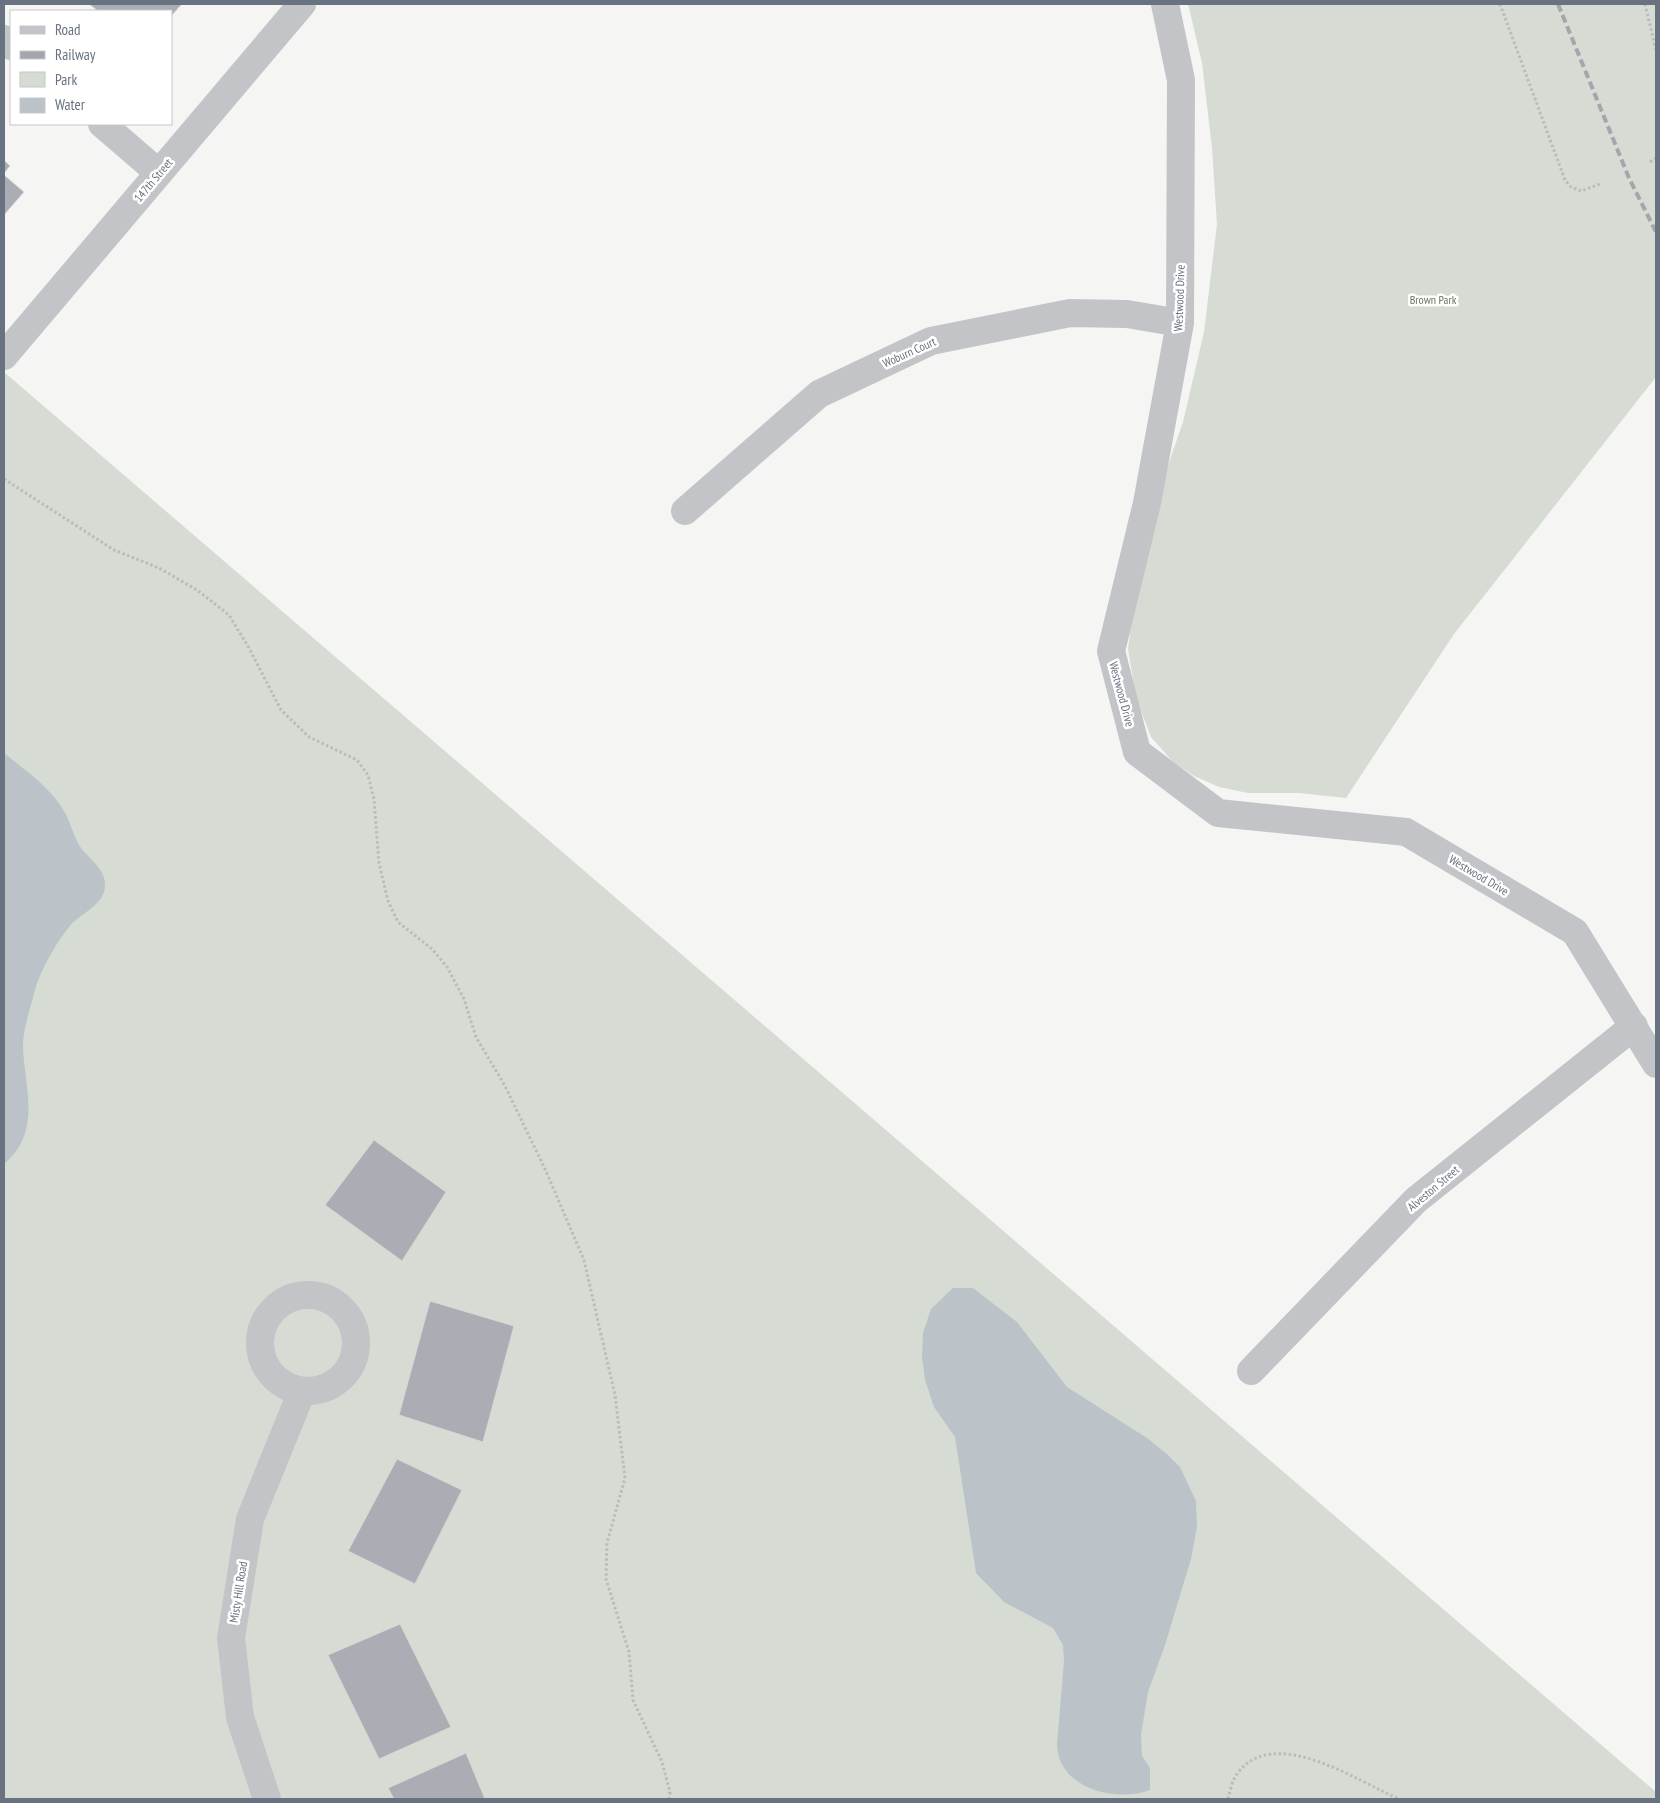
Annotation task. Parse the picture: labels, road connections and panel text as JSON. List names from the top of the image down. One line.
{"streets":{"street":["147th Street","Westwood Drive","Woburn Court","Alveston Street","Misty Hill Road"]},"crossings":[["Westwood Drive","Woburn Court"],["Westwood Drive","Alveston Street"]],"parks":["Brown Park"],"legend":["Road","Railway","Park","Water"]}
